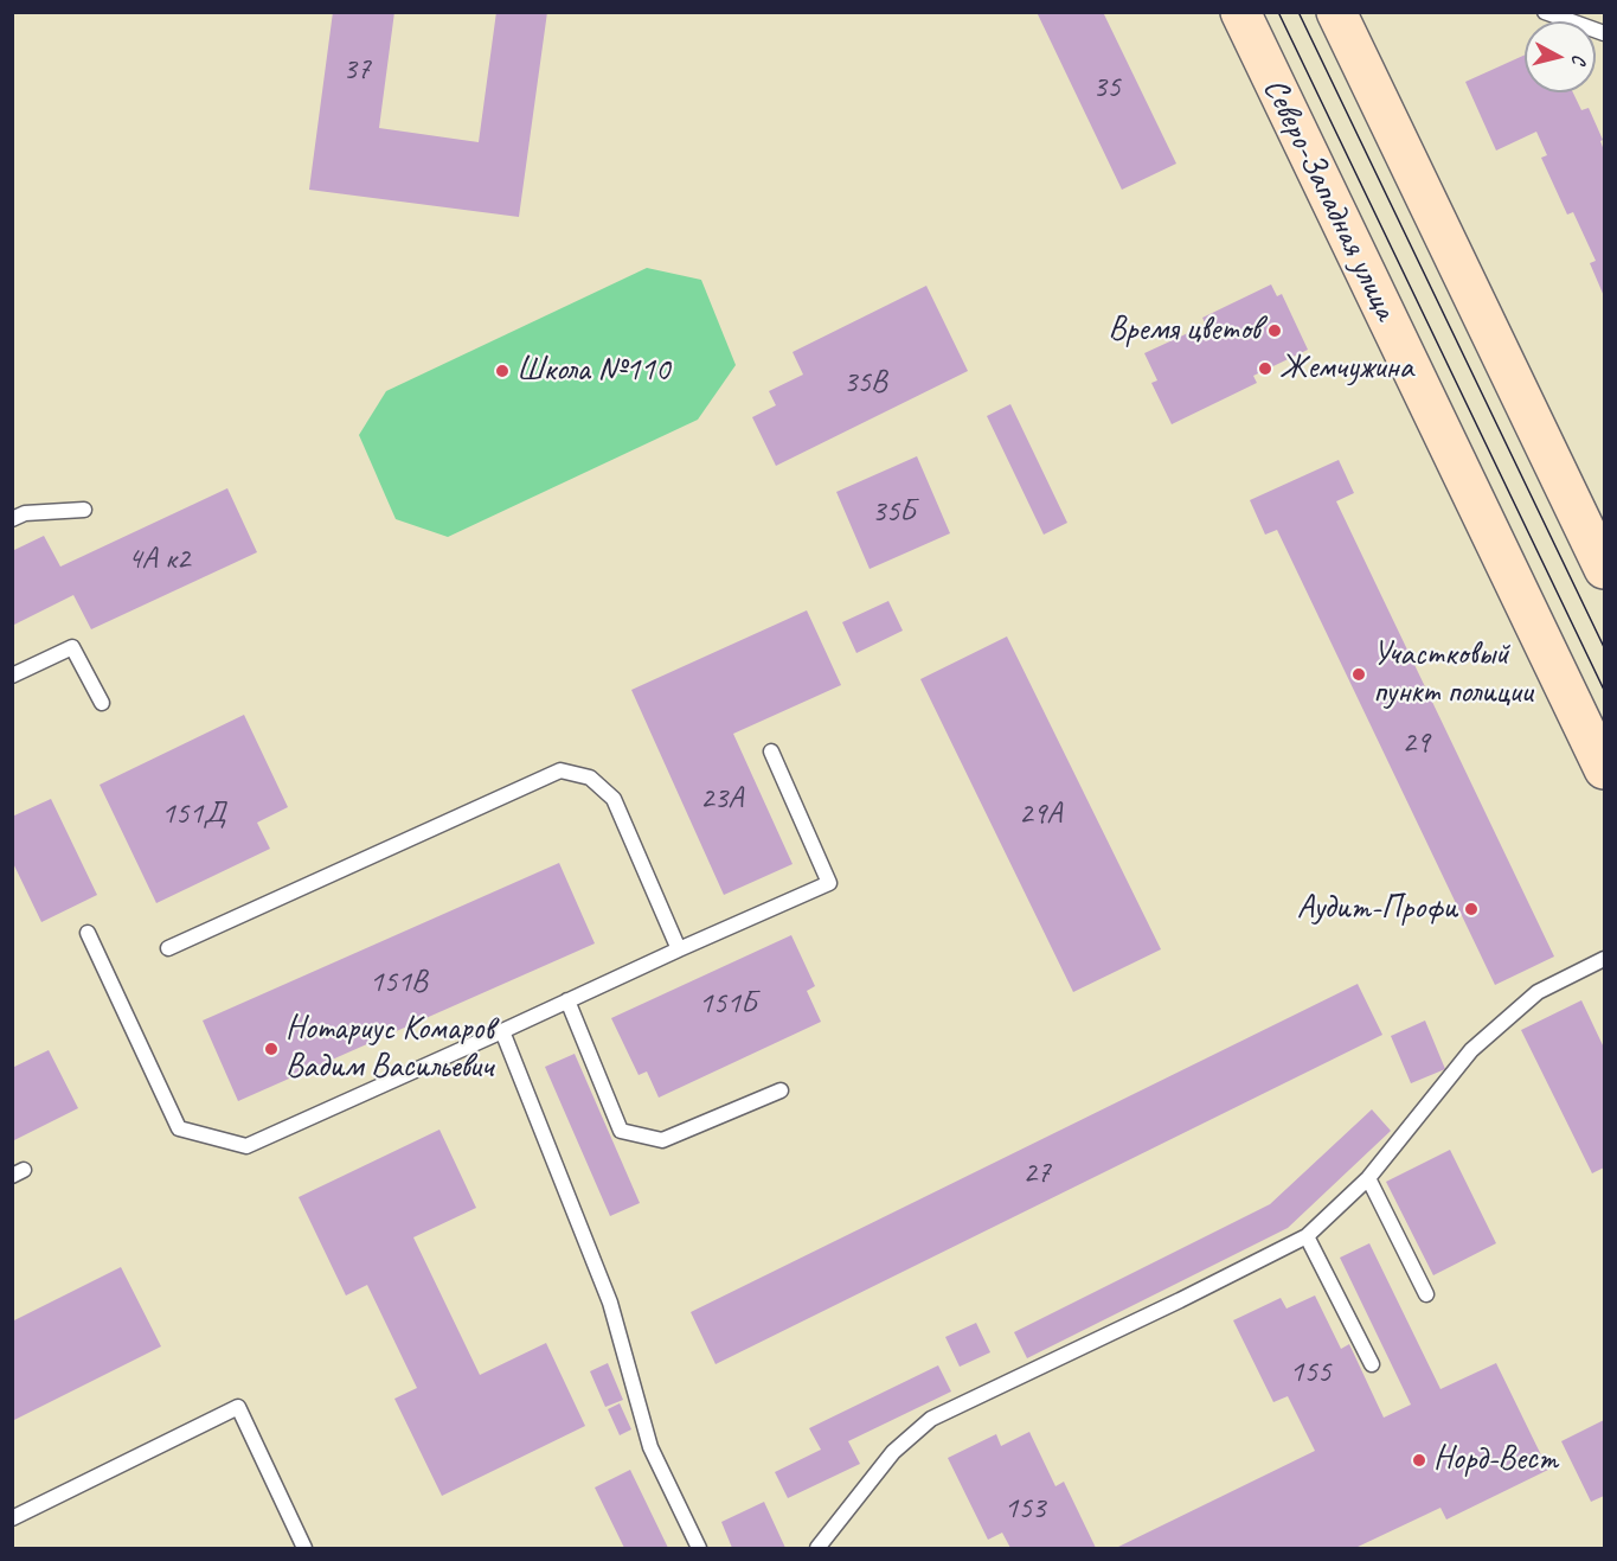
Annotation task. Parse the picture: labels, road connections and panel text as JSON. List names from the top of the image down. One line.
{"streets":{"main road":["Северо-Западная улица"]},"places":["Время цветов","Жемчужина","Школа №110","Участковый пункт полиции","Аудит-Профи","Нотариус Комаров Вадим Васильевич","Норд-Вест"],"house_numbers":["37","35","35В","35Б","4А к2","29","23А","151Д","29А","151В","151Б","27","155","153"],"north":"right"}
